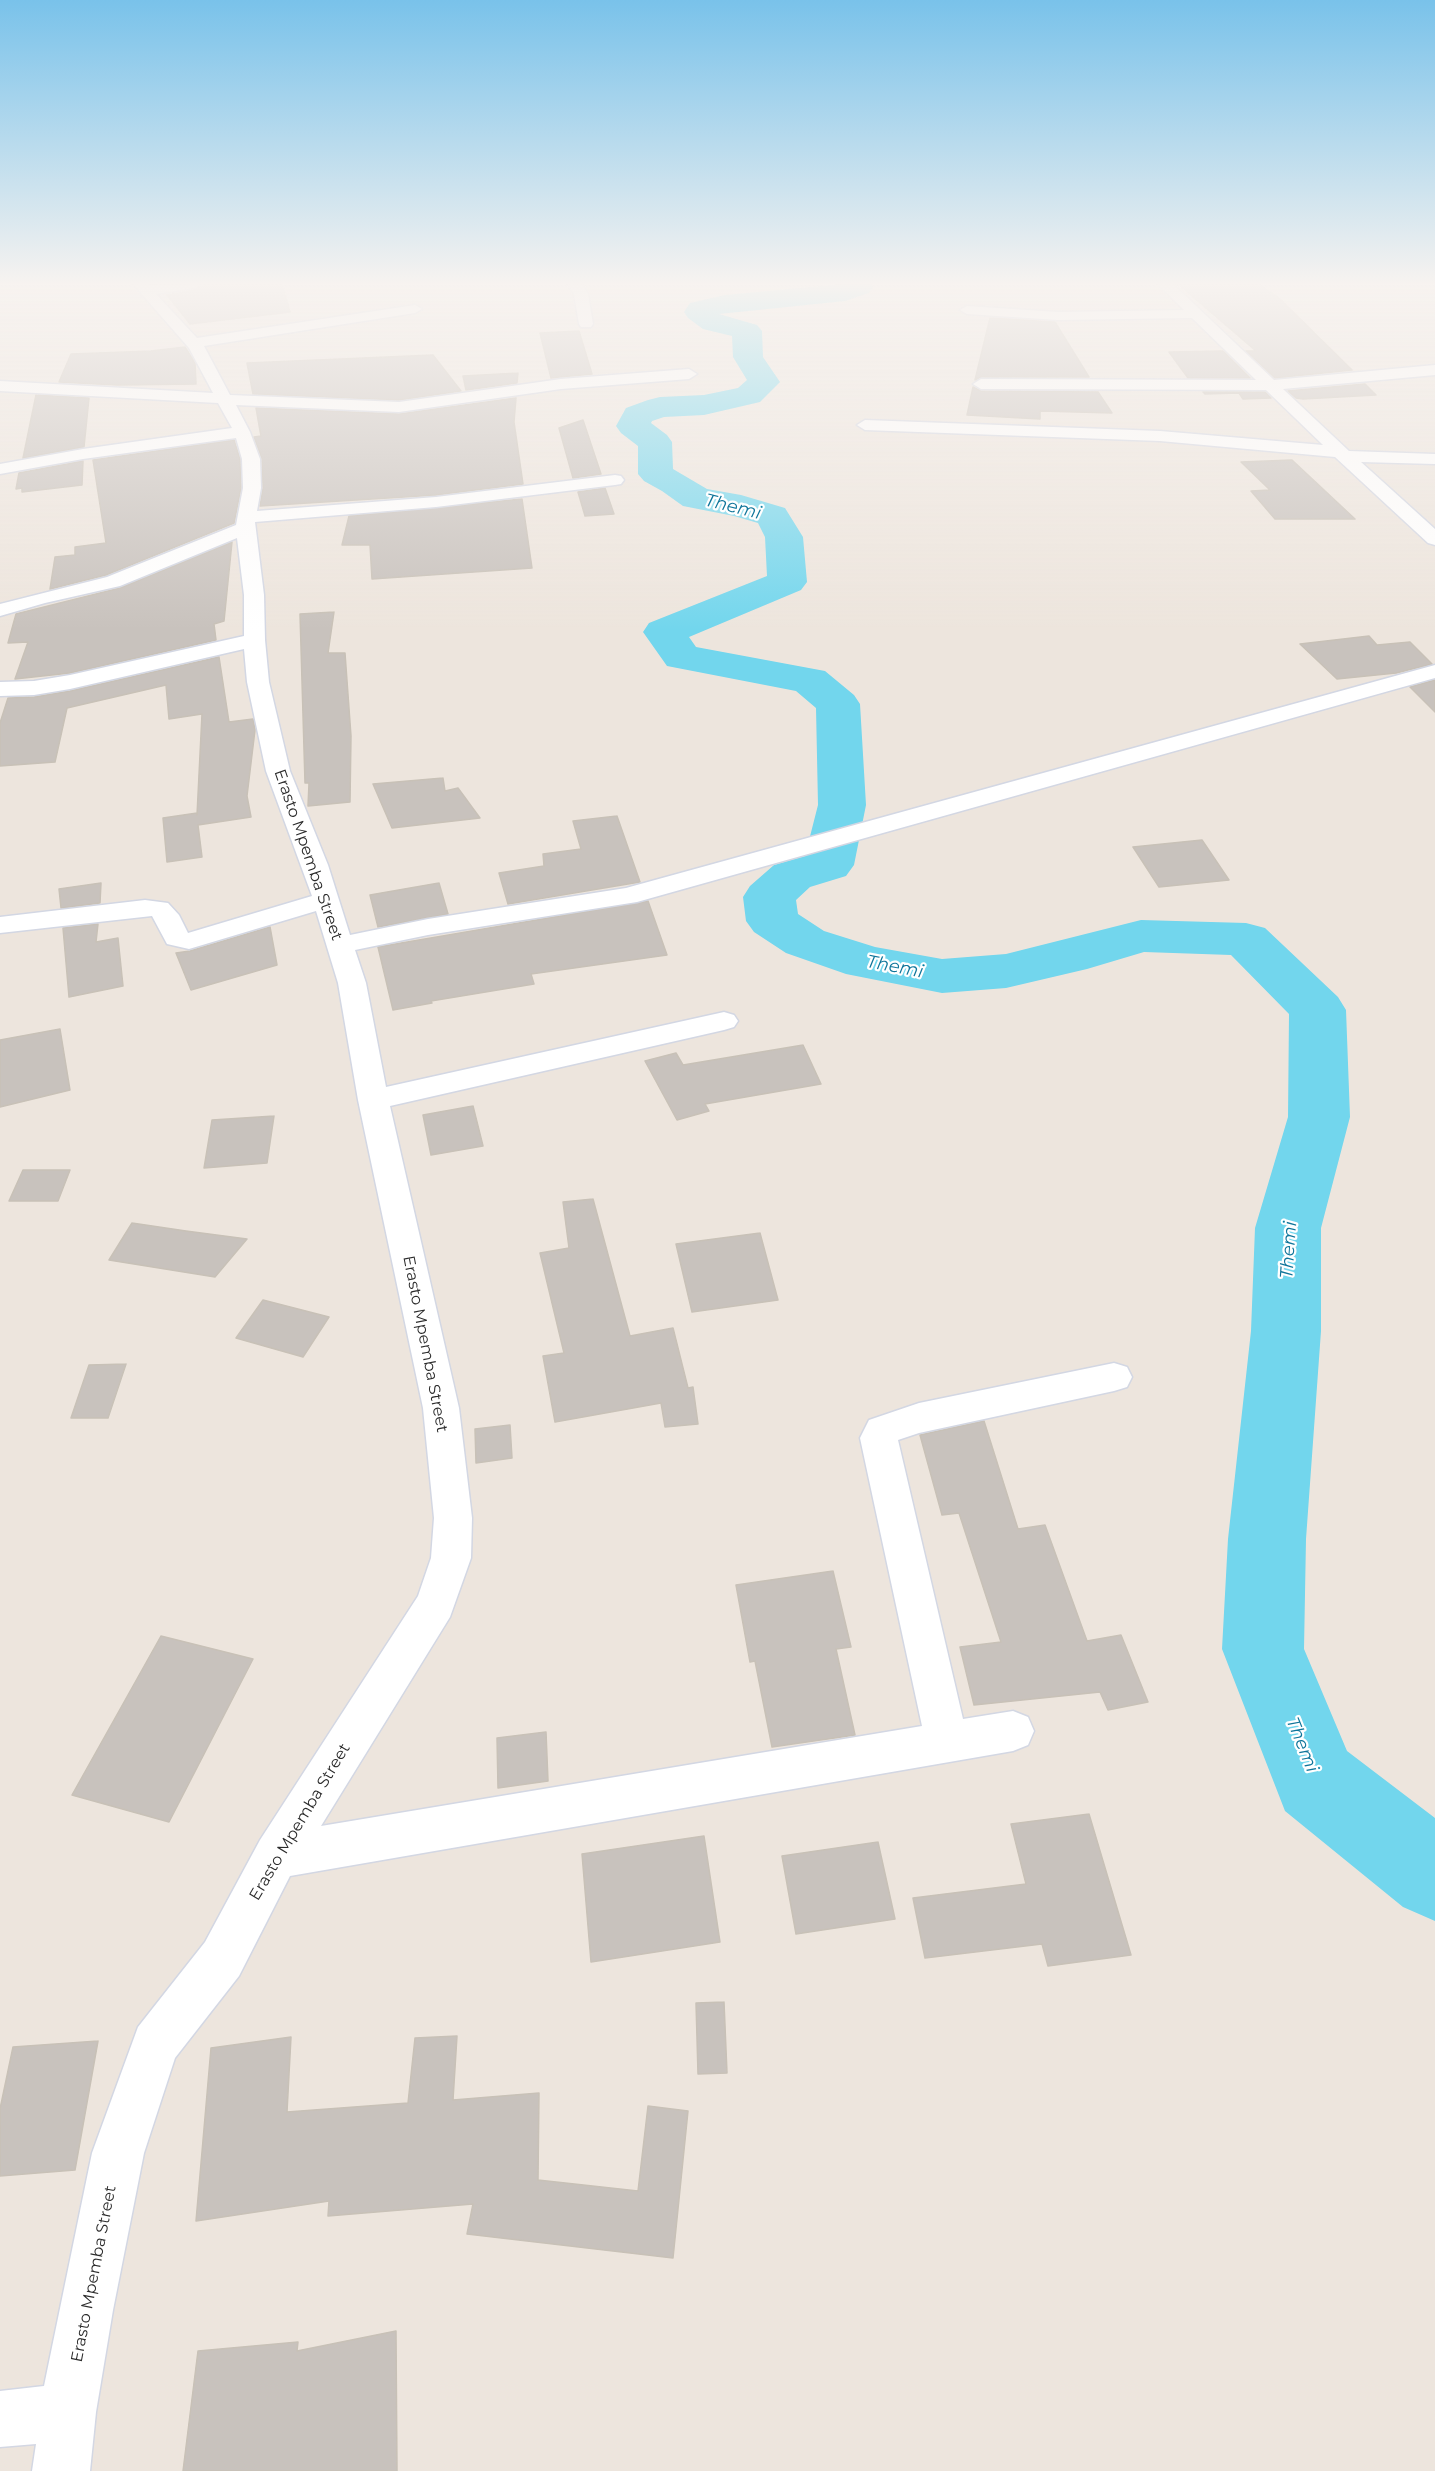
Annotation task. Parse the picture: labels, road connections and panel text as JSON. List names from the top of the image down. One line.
{"streets":{"street":["Erasto Mpemba Street"]},"water":["Themi"]}
